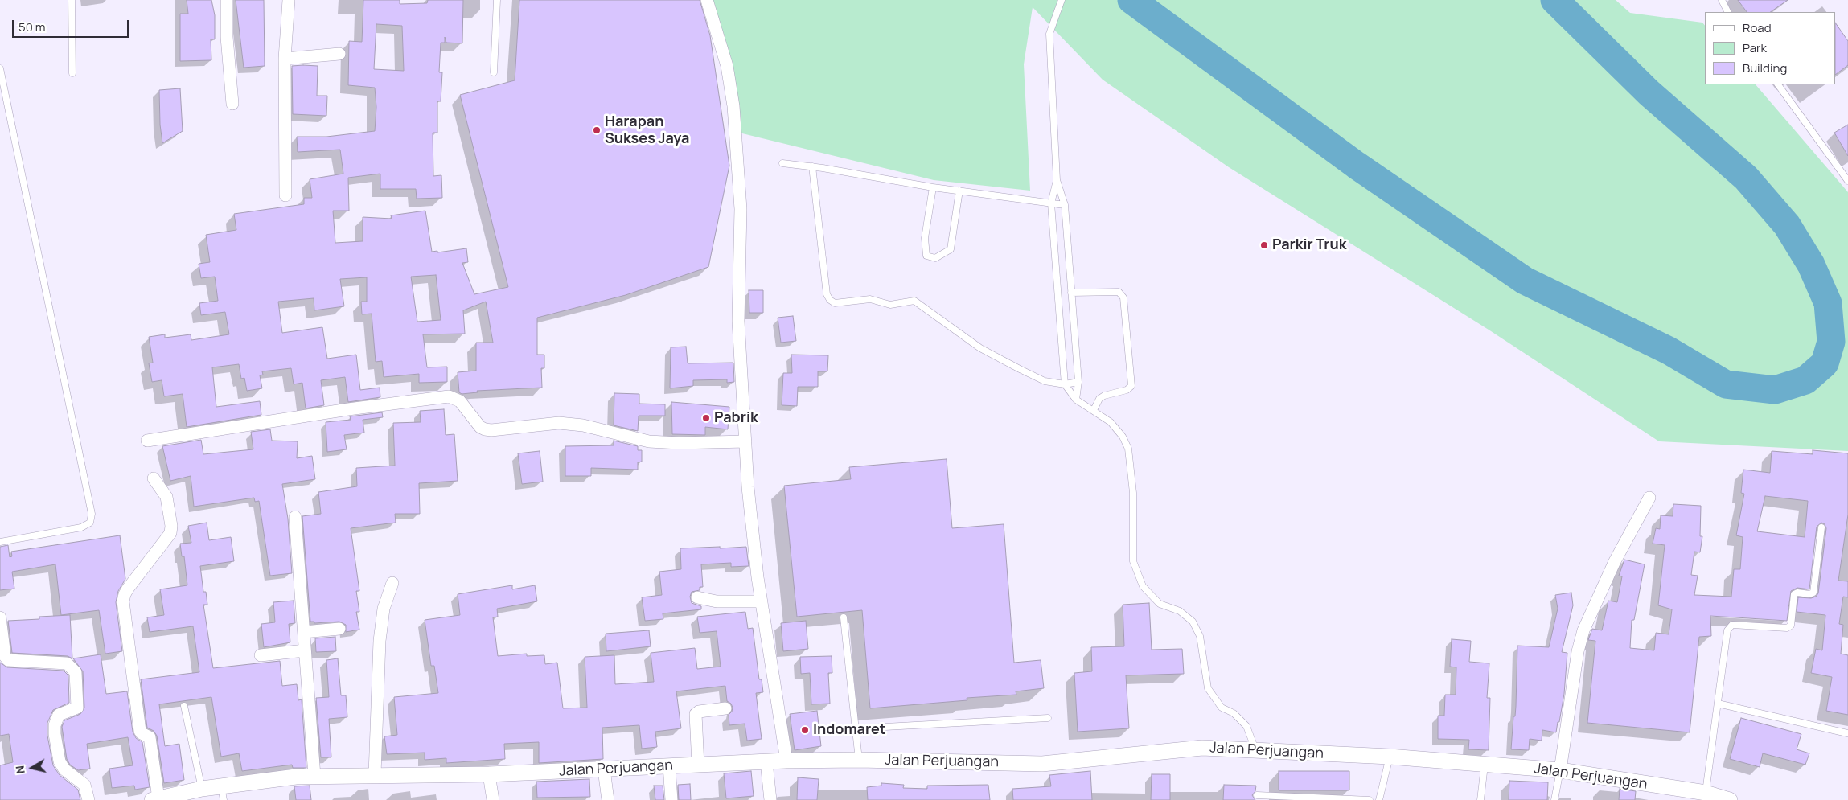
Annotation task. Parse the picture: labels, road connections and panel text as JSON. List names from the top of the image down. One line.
{"streets":{"street":["Jalan Perjuangan"]},"places":["Harapan Sukses Jaya","Parkir Truk","Pabrik","Indomaret"],"legend":["Road","Park","Building"],"scale_bar":"50 m","north":"left"}
